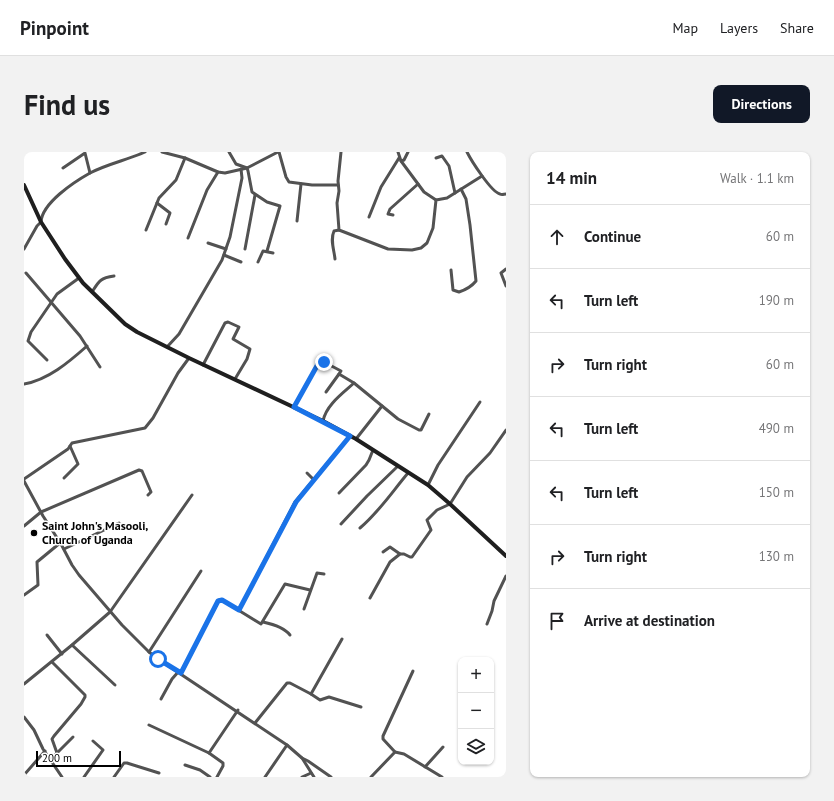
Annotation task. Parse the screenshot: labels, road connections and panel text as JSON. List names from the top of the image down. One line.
{"places":["Saint John's Masooli, Church of Uganda"],"scale_bar":"200 m","page":{"header":"Pinpoint","nav":["Map","Layers","Share"],"buttons":"Directions","title":"Find us","heading":["14 min","Walk · 1.1 km"],"list":[["Continue","60 m"],["Turn left","190 m"],["Turn right","60 m"],["Turn left","490 m"],["Turn left","150 m"],["Turn right","130 m"],"Arrive at destination"],"map_buttons":["+","−"],"scale":"200 m"}}
